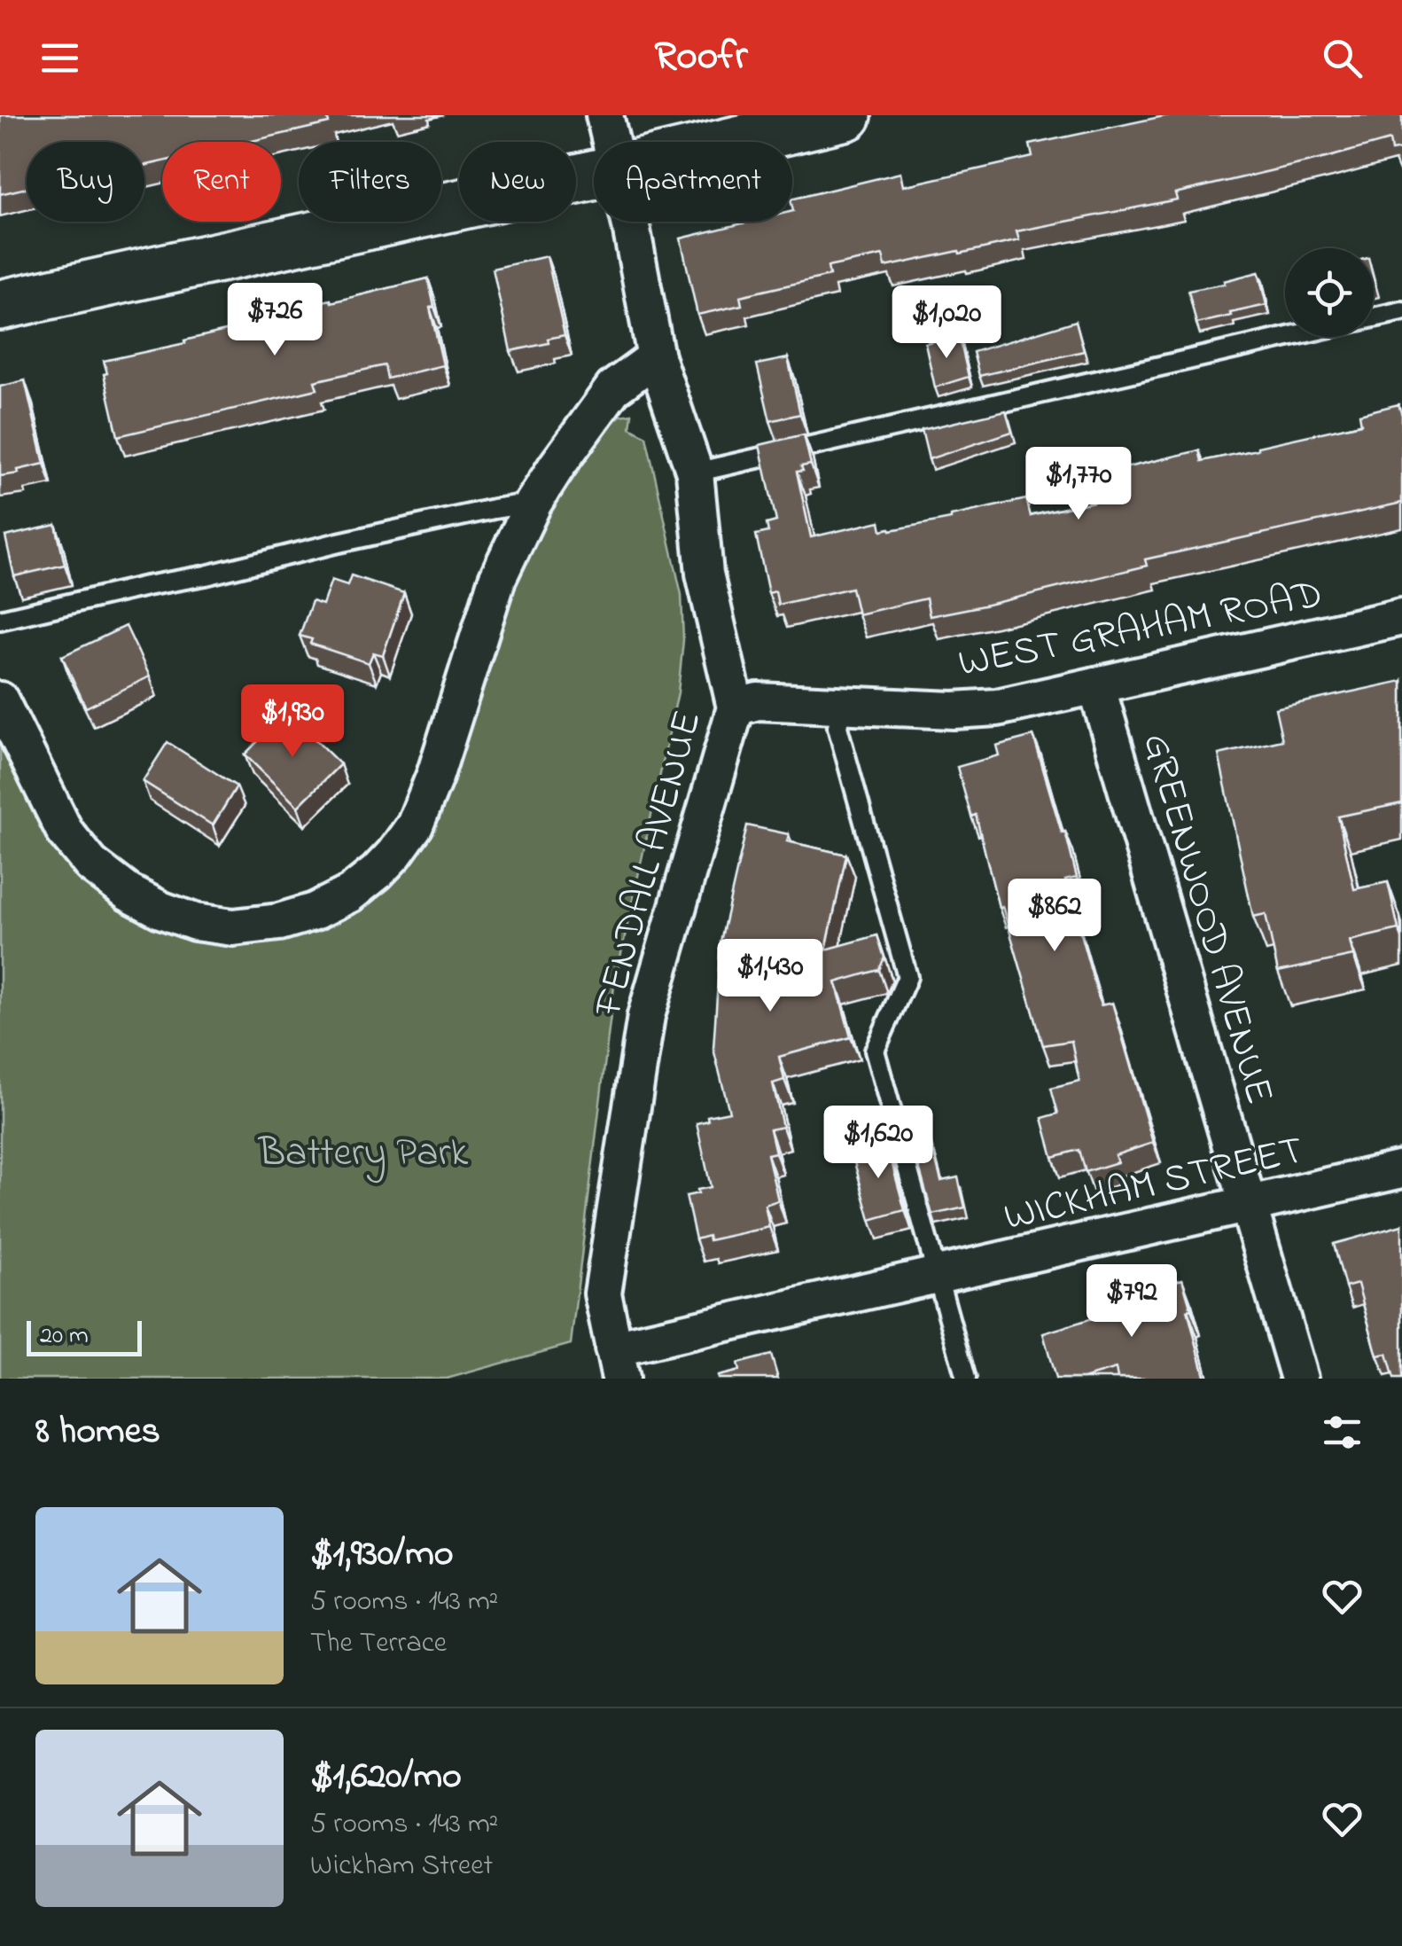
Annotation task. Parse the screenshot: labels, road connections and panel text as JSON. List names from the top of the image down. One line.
{"streets":{"street":["WEST GRAHAM ROAD","FENDALL AVENUE","GREENWOOD AVENUE","WICKHAM STREET"]},"crossings":[["WEST GRAHAM ROAD","FENDALL AVENUE"],["WEST GRAHAM ROAD","GREENWOOD AVENUE"],["FENDALL AVENUE","WICKHAM STREET"],["GREENWOOD AVENUE","WICKHAM STREET"]],"parks":["Battery Park"],"scale_bar":"20 m","page":{"header":"Roofr","chip":["Buy","Rent","Filters","New","Apartment"],"price":["$726","$1,020","$1,770","$1,930","$862","$1,430","$1,620","$792"],"scale":"20 m","heading":"8 homes","list":[{"name":"$1,930/mo","note":"5 rooms · 143 m² · The Terrace"},{"name":"$1,620/mo","note":"5 rooms · 143 m² · Wickham Street"}]}}
